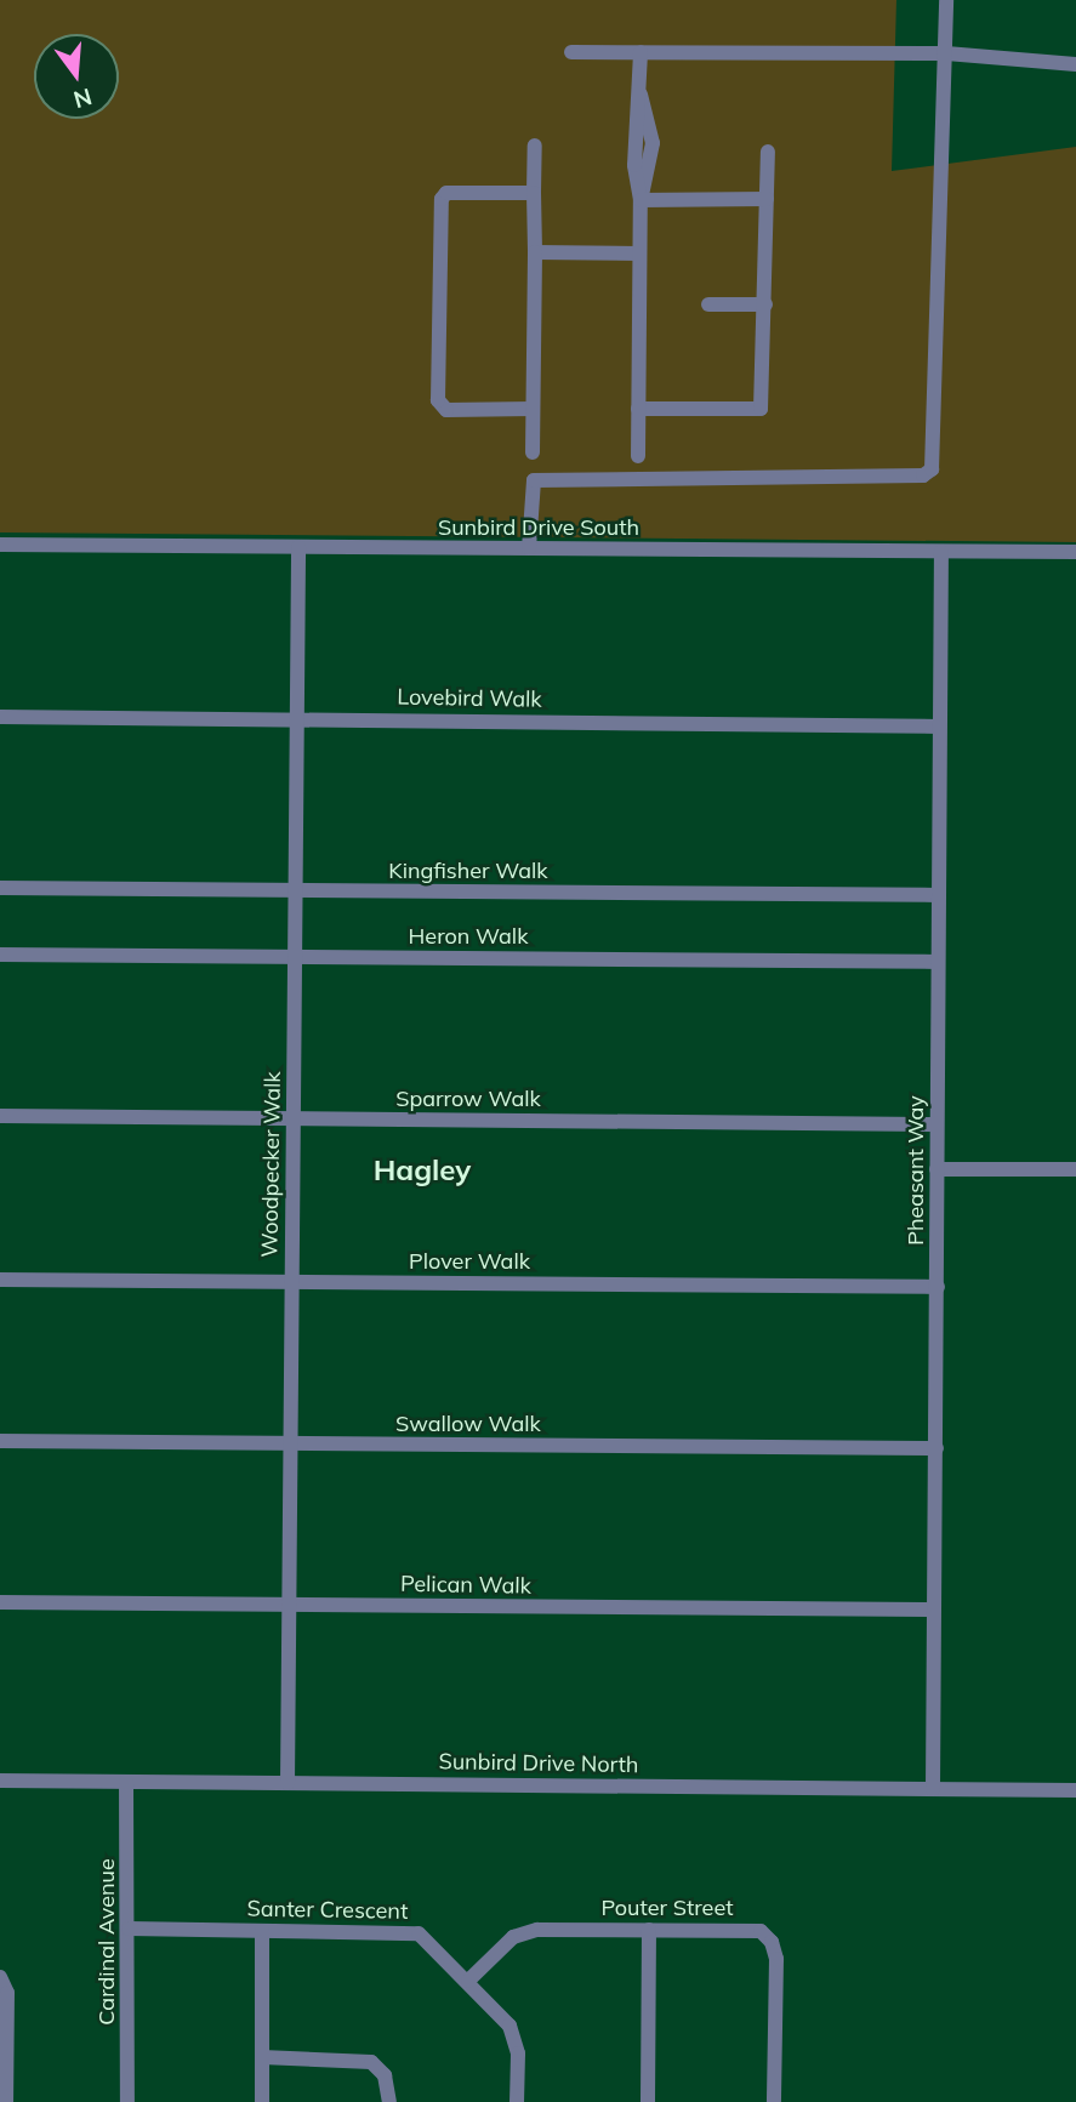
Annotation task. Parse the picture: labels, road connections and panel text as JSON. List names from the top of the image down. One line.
{"streets":{"street":["Sunbird Drive South","Lovebird Walk","Kingfisher Walk","Heron Walk","Sparrow Walk","Woodpecker Walk","Pheasant Way","Plover Walk","Swallow Walk","Pelican Walk","Sunbird Drive North","Pouter Street","Santer Crescent","Cardinal Avenue"]},"crossings":[["Sunbird Drive South","Woodpecker Walk"],["Sunbird Drive South","Pheasant Way"],["Lovebird Walk","Woodpecker Walk"],["Lovebird Walk","Pheasant Way"],["Kingfisher Walk","Woodpecker Walk"],["Kingfisher Walk","Pheasant Way"],["Heron Walk","Woodpecker Walk"],["Heron Walk","Pheasant Way"],["Sparrow Walk","Woodpecker Walk"],["Sparrow Walk","Pheasant Way"],["Woodpecker Walk","Plover Walk"],["Woodpecker Walk","Swallow Walk"],["Woodpecker Walk","Pelican Walk"],["Woodpecker Walk","Sunbird Drive North"],["Pheasant Way","Plover Walk"],["Pheasant Way","Swallow Walk"],["Pheasant Way","Pelican Walk"],["Pheasant Way","Sunbird Drive North"],["Sunbird Drive North","Cardinal Avenue"],["Pouter Street","Santer Crescent"],["Santer Crescent","Cardinal Avenue"]],"districts":["Hagley"],"north":"bottom"}
